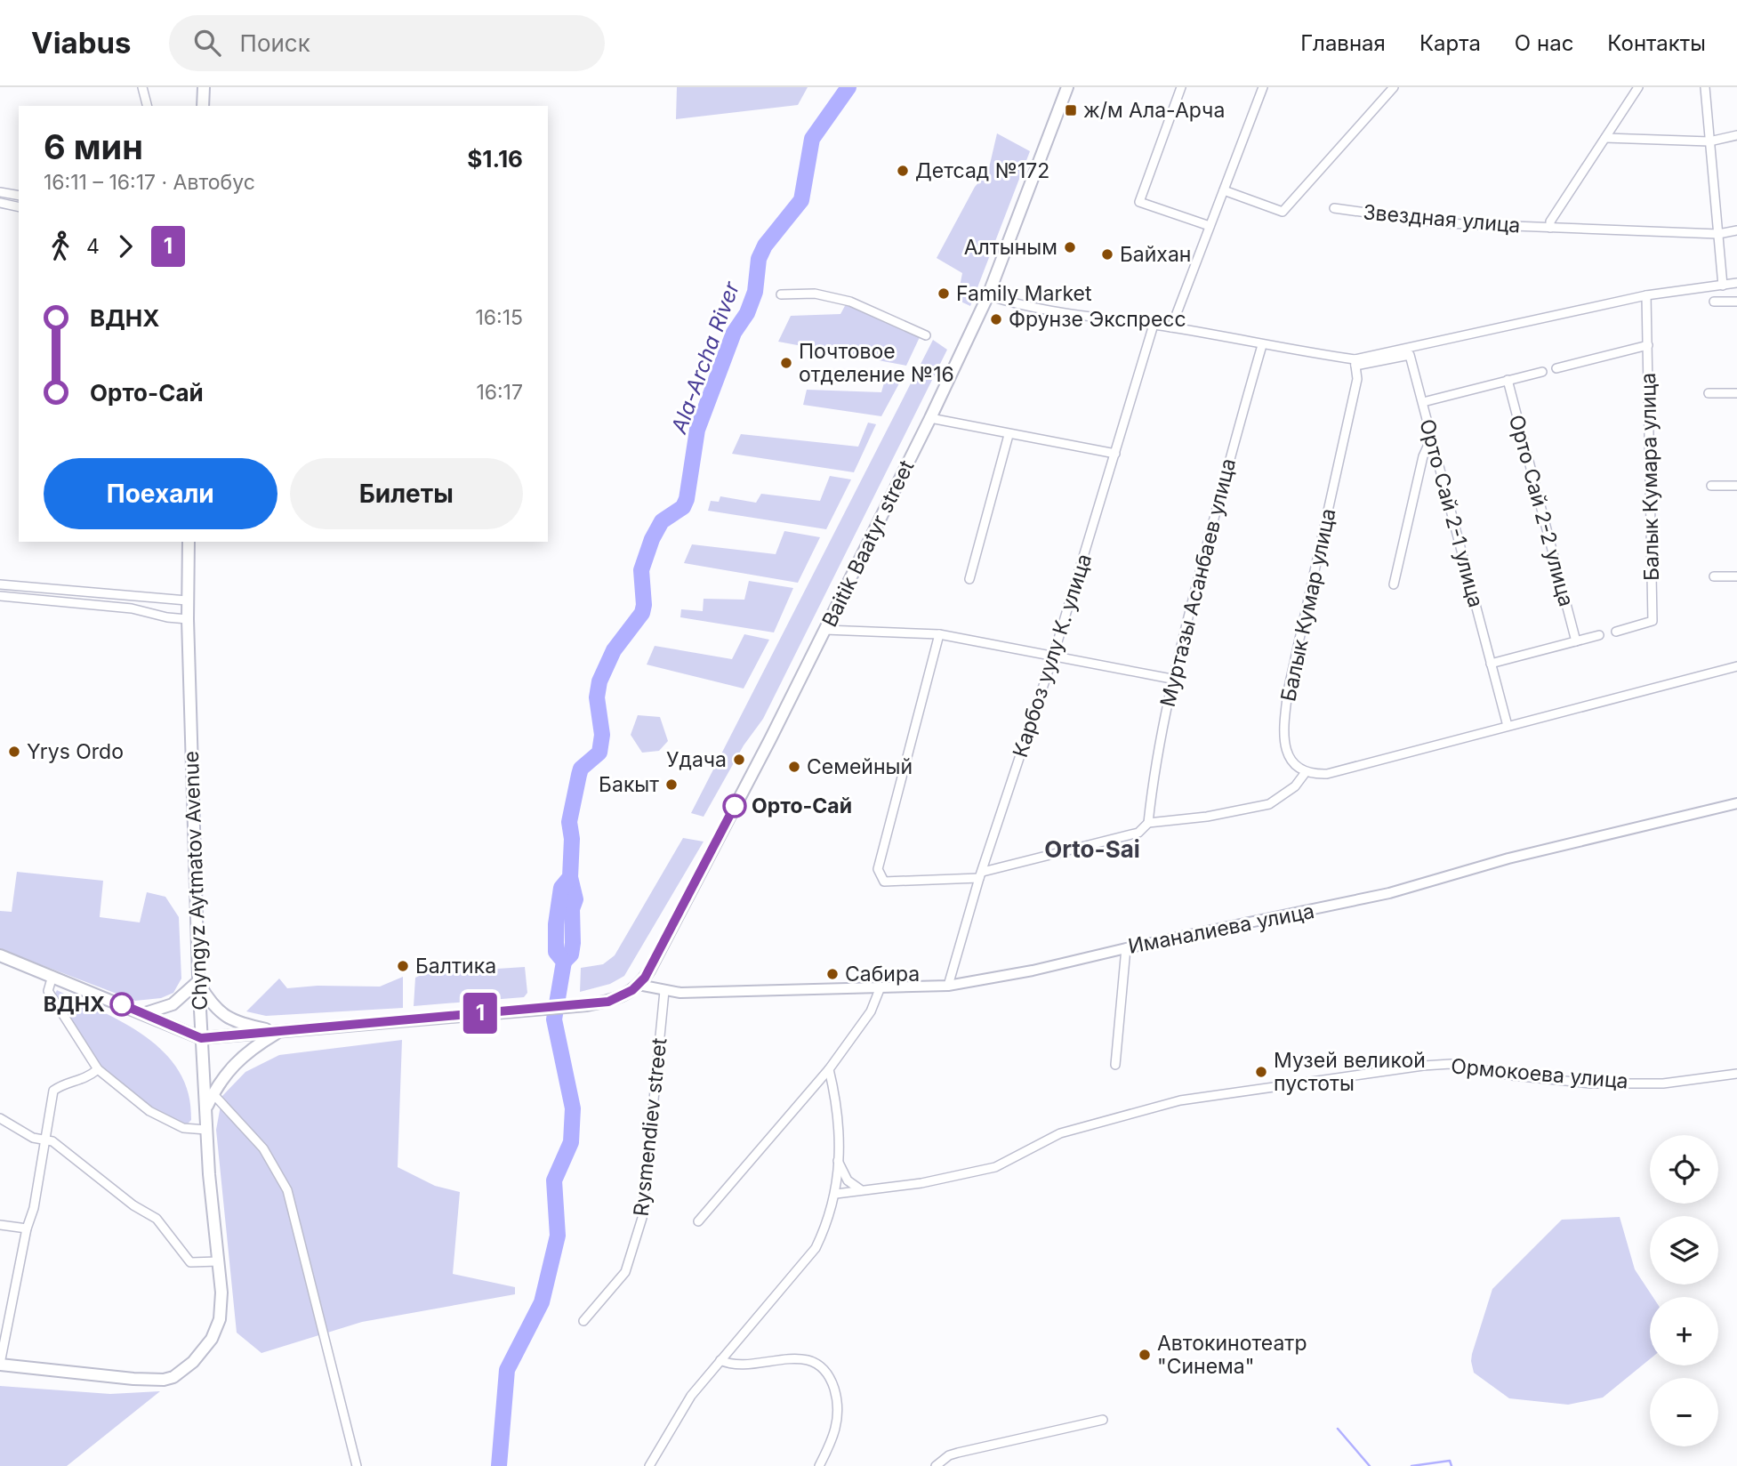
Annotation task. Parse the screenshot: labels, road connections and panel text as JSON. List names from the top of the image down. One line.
{"streets":{"main road":["Baitik Baatyr street","Chyngyz Aytmatov Avenue"],"street":["Звездная улица","Балык Кумара улица","Орто Сай 2-2 улица","Орто Сай 2-1 улица","Муртазы Асанбаев улица","Балык Кумар улица","Карбоз уулу К. улица","Иманалиева улица","Ормокоева улица","Rysmendiev street"]},"crossings":[["Орто Сай 2-1 улица","Балык Кумар улица"],["Baitik Baatyr street","Иманалиева улица"],["Карбоз уулу К. улица","Иманалиева улица"],["Иманалиева улица","Rysmendiev street"]],"districts":["Orto-Sai"],"water":["Ala-Archa River"],"places":{"transit":["ж/м Ала-Арча"],"other":["Детсад №172","Алтыным","Байхан","Family Market","Фрунзе Экспресс","Почтовое отделение №16","Yrys Ordo","Удача","Семейный","Бакыт","Орто-Сай","Балтика","Сабира","ВДНХ","Музей великой пустоты","Автокинотеатр \"Синема\""]},"lines":["bus line 1"],"page":{"header":"Viabus","search":"Поиск","nav":["Главная","Карта","О нас","Контакты"],"on_map":"1","heading":["6 мин","16:11 – 16:17 · Автобус","$1.16"],"legs":["4","1"],"list":[{"name":"ВДНХ","value":"16:15"},{"name":"Орто-Сай","value":"16:17"}],"buttons":["Поехали","Билеты"],"map_buttons":["+","−"]}}
